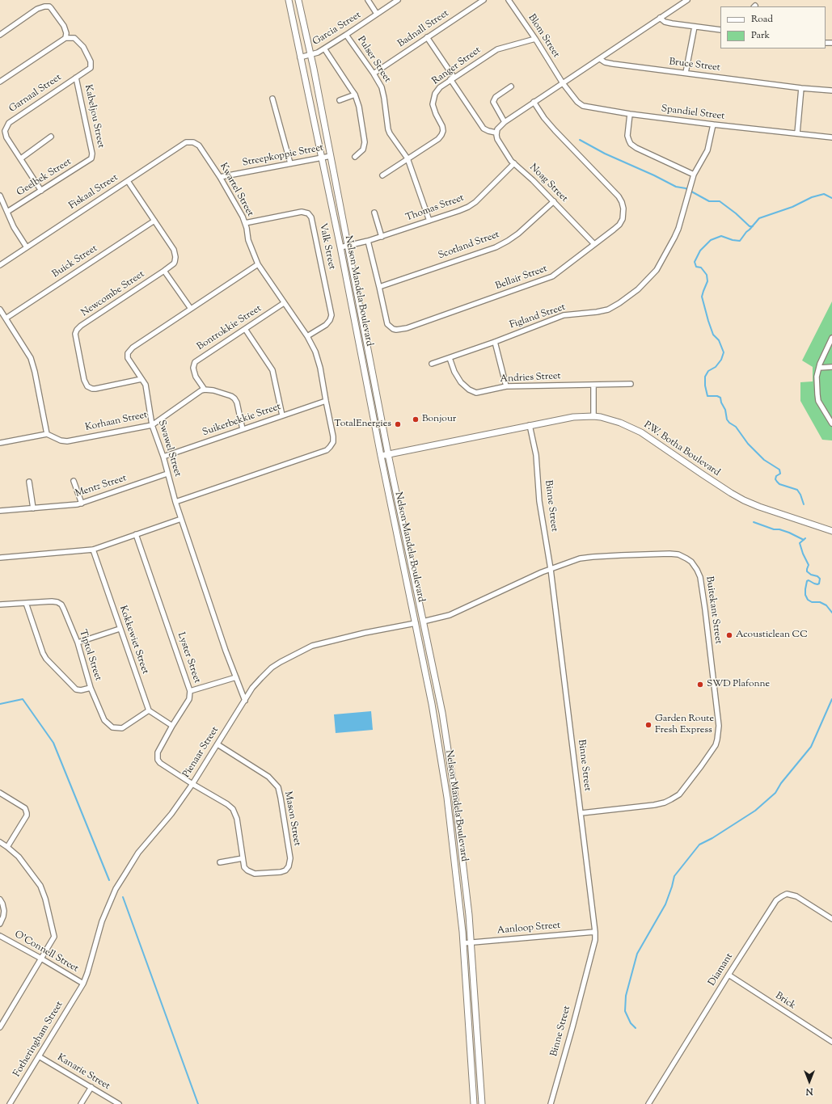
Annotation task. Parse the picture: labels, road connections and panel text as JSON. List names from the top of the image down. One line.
{"streets":{"street":["Garcia Street","Badnall Street","Blom Street","Pulser Street","Bruce Street","Ranger Street","Garnaal Street","Spandiel Street","Kabeljou Street","Streepkoppie Street","Geelbek Street","Noag Street","Kwartel Street","Fiskaal Street","Thomas Street","Scotland Street","Valk Street","Buick Street","Bellair Street","Nelson Mandela Boulevard","Newcombe Street","Figland Street","Bontrokkie Street","Andries Street","Suikerbekkie Street","Korhaan Street","Swawel Street","P.W. Botha Boulevard","Mentz Street","Binne Street","Buitekant Street","Kokkewiet Street","Tiptol Street","Lyster Street","Pienaar Street","Mason Street","Aanloop Street","O'Connell Street","Diamant","Brick","Fotheringham Street","Kanarie Street"]},"crossings":[["Garcia Street","Pulser Street"],["Garcia Street","Nelson Mandela Boulevard"],["Badnall Street","Pulser Street"],["Blom Street","Ranger Street"],["Blom Street","Spandiel Street"],["Pulser Street","Ranger Street"],["Pulser Street","Thomas Street"],["Garnaal Street","Kabeljou Street"],["Garnaal Street","Geelbek Street"],["Spandiel Street","Figland Street"],["Kabeljou Street","Geelbek Street"],["Streepkoppie Street","Kwartel Street"],["Streepkoppie Street","Nelson Mandela Boulevard"],["Noag Street","Thomas Street"],["Noag Street","Scotland Street"],["Noag Street","Bellair Street"],["Kwartel Street","Fiskaal Street"],["Kwartel Street","Valk Street"],["Kwartel Street","Bontrokkie Street"],["Kwartel Street","Suikerbekkie Street"],["Kwartel Street","Swawel Street"],["Fiskaal Street","Newcombe Street"],["Thomas Street","Bellair Street"],["Thomas Street","Nelson Mandela Boulevard"],["Scotland Street","Bellair Street"],["Buick Street","Newcombe Street"],["Nelson Mandela Boulevard","P.W. Botha Boulevard"],["Nelson Mandela Boulevard","Buitekant Street"],["Nelson Mandela Boulevard","Pienaar Street"],["Nelson Mandela Boulevard","Aanloop Street"],["Newcombe Street","Swawel Street"],["Figland Street","Andries Street"],["Bontrokkie Street","Korhaan Street"],["Suikerbekkie Street","Swawel Street"],["Korhaan Street","Swawel Street"],["Swawel Street","Mentz Street"],["Swawel Street","Pienaar Street"],["P.W. Botha Boulevard","Binne Street"],["Binne Street","Buitekant Street"],["Binne Street","Aanloop Street"],["Kokkewiet Street","Tiptol Street"],["Lyster Street","Pienaar Street"],["Pienaar Street","Mason Street"],["Pienaar Street","O'Connell Street"],["Pienaar Street","Fotheringham Street"],["O'Connell Street","Fotheringham Street"],["Diamant","Brick"],["Fotheringham Street","Kanarie Street"]],"places":["Bonjour","TotalEnergies","Acousticlean CC","SWD Plafonne","Garden Route Fresh Express"],"legend":["Road","Park"],"north":"bottom"}
